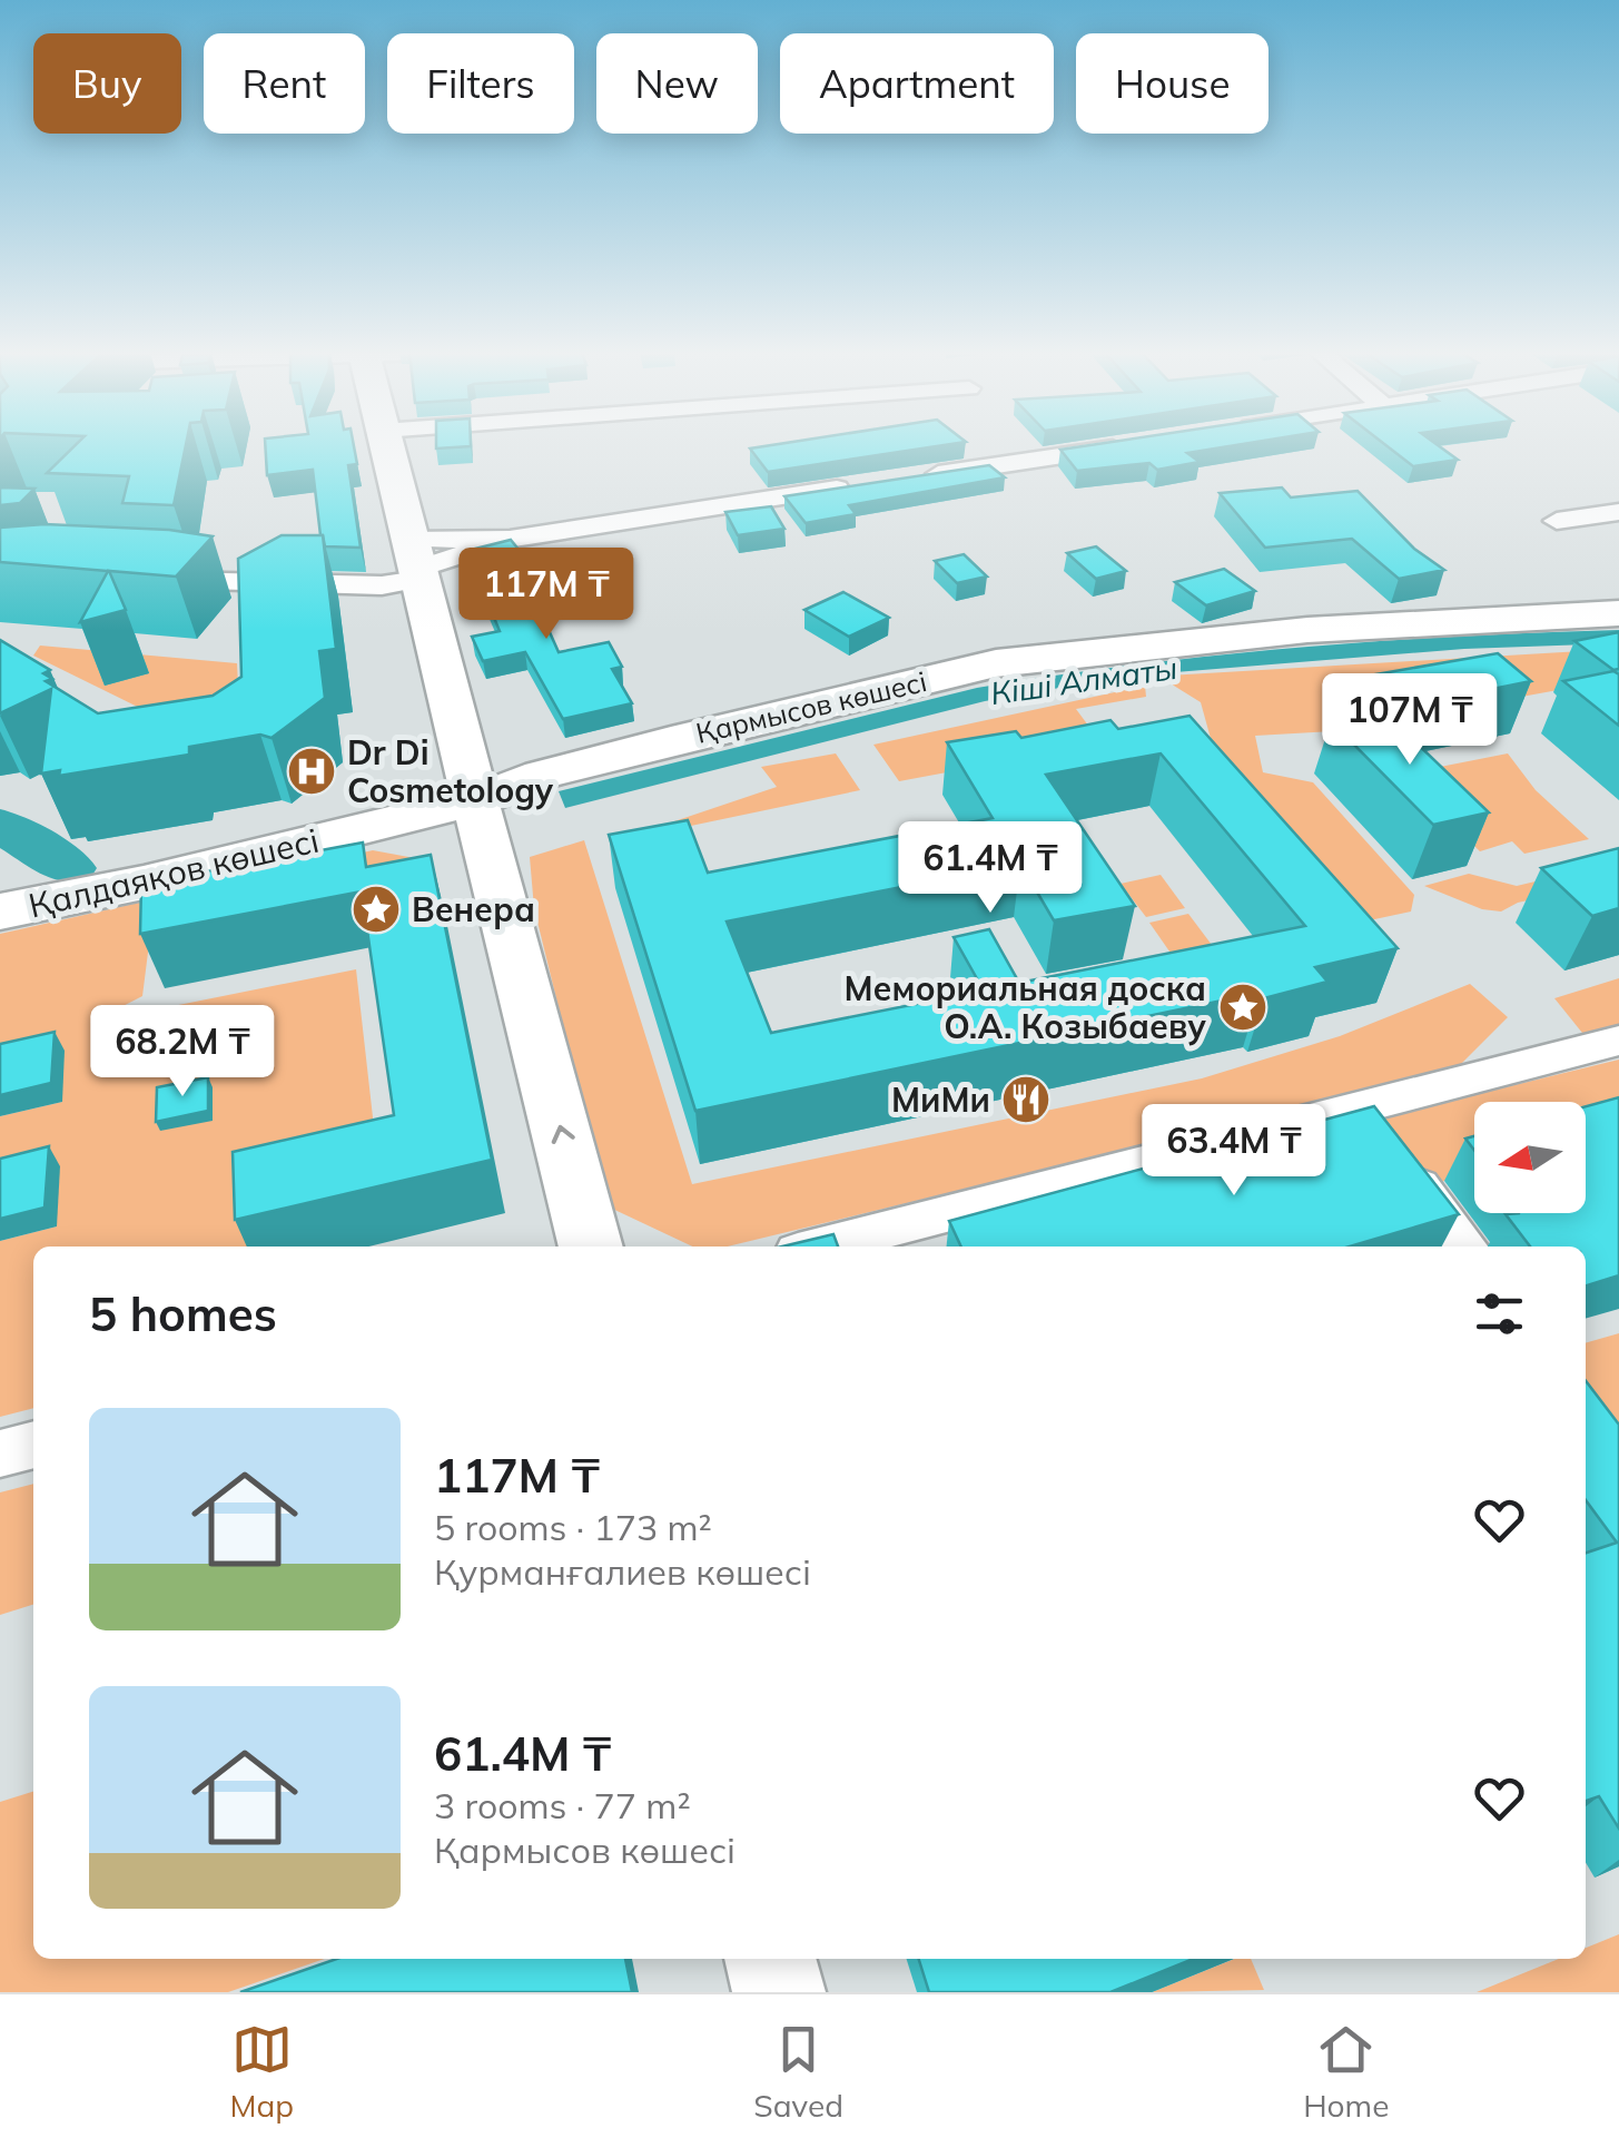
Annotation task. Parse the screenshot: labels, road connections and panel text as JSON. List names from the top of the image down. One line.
{"streets":{"street":["Қармысов көшесі","Қалдаяқов көшесі"]},"crossings":[["Қармысов көшесі","Қалдаяқов көшесі"]],"water":["Кіші Алматы"],"places":{"hospital":["Dr Di Cosmetology"],"place":["Венера","Мемориальная доска О.А. Козыбаеву"],"restaurant":["МиМи"]},"north":"left","page":{"chip":["Buy","Rent","Filters","New","Apartment","House"],"price":["117M ₸","107M ₸","61.4M ₸","68.2M ₸","63.4M ₸"],"heading":"5 homes","list":[{"name":"117M ₸","note":"5 rooms · 173 m² · Қурманғалиев көшесі"},{"name":"61.4M ₸","note":"3 rooms · 77 m² · Қармысов көшесі"}],"tabs":["Map","Saved","Home"]}}
